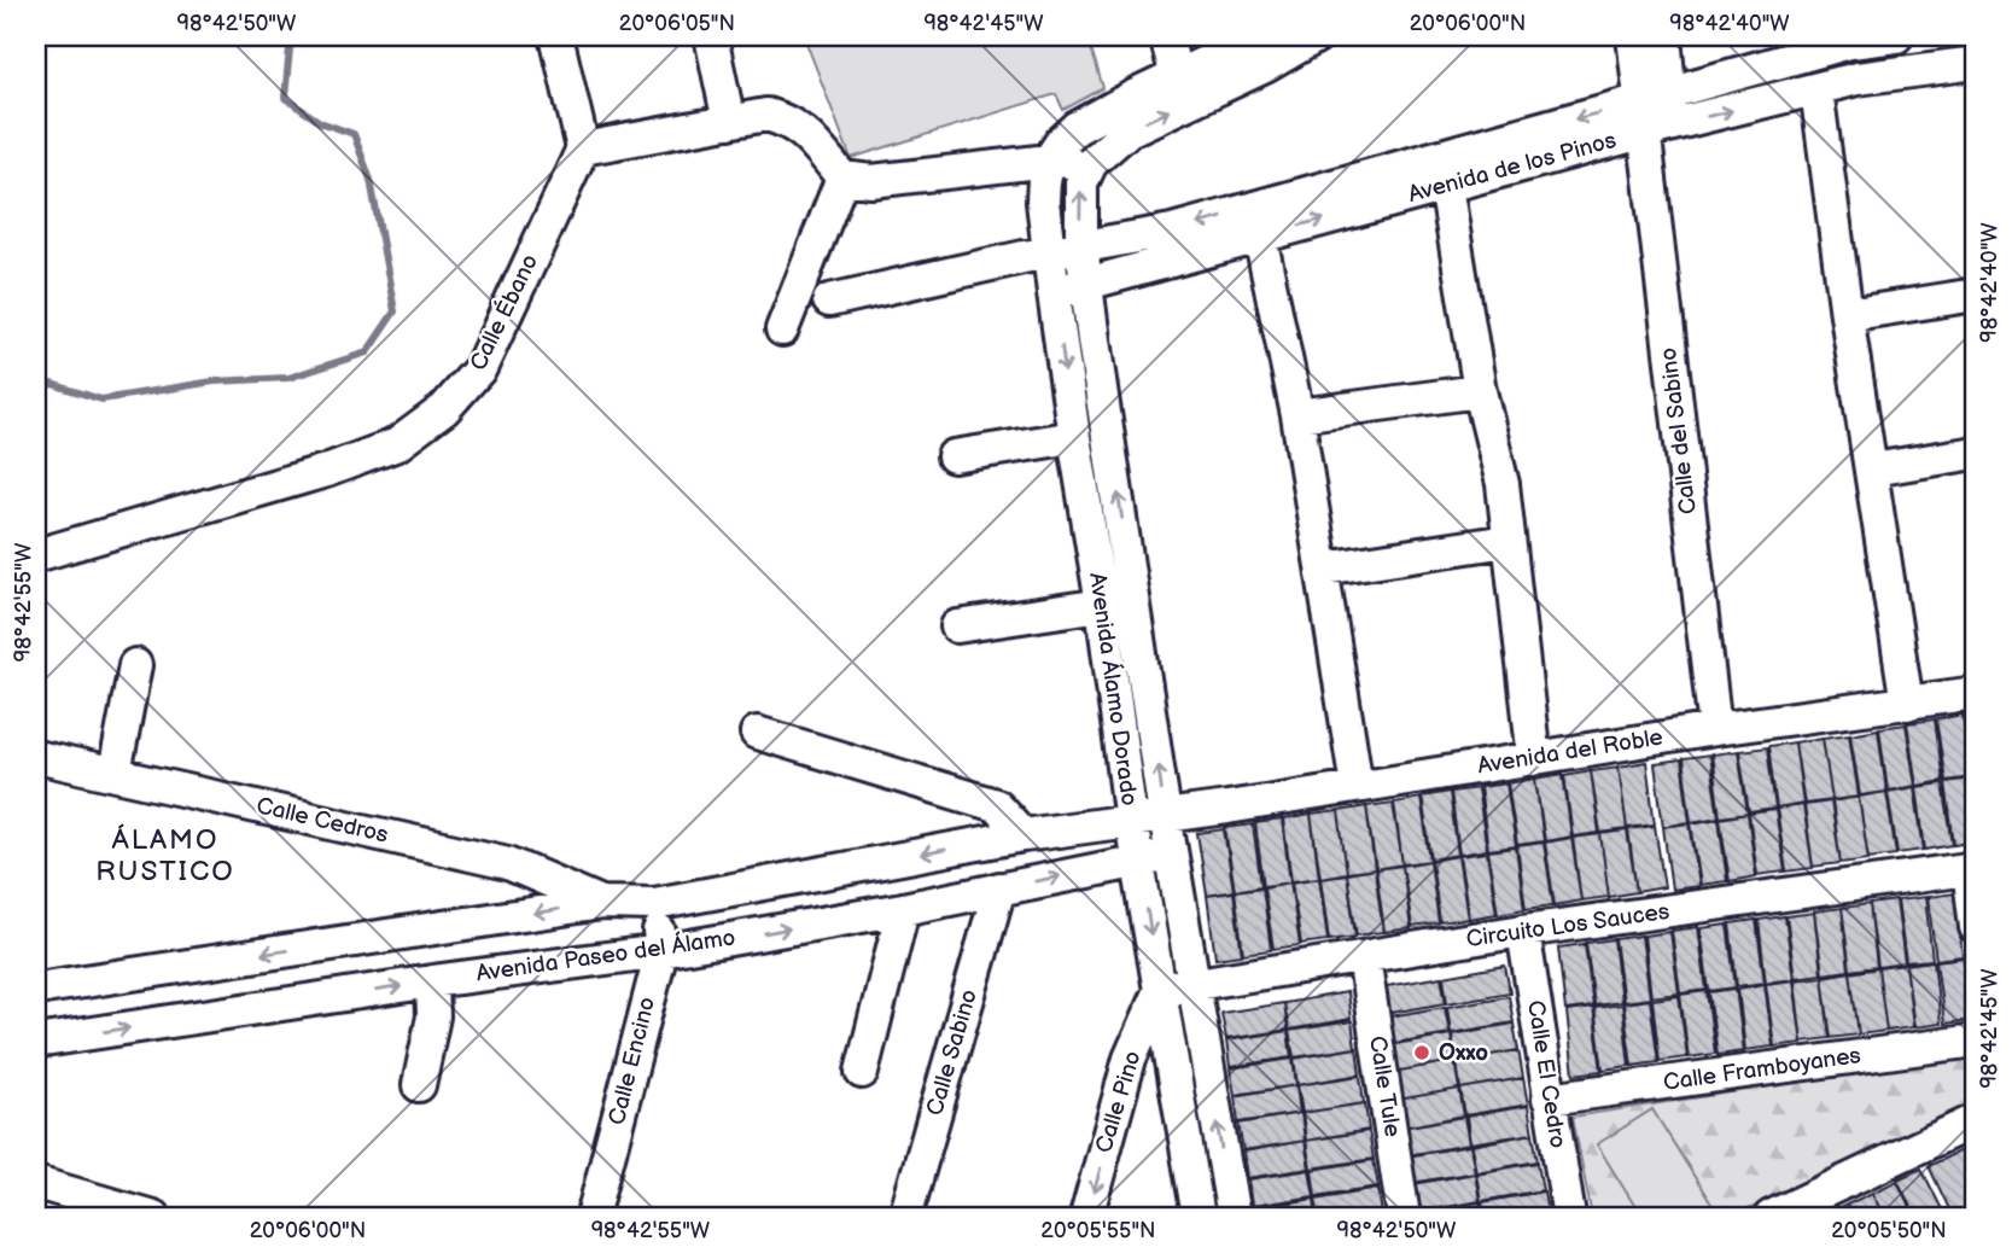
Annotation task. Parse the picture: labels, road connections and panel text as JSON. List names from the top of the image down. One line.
{"streets":{"street":["Avenida de los Pinos","Calle Ébano","Calle del Sabino","Avenida Álamo Dorado","Avenida del Roble","Calle Cedros","Circuito Los Sauces","Avenida Paseo del Álamo","Calle Sabino","Calle Encino","Calle Framboyanes","Calle El Cedro","Calle Tule","Calle Pino"]},"crossings":[["Avenida de los Pinos","Calle del Sabino"],["Avenida de los Pinos","Avenida Álamo Dorado"],["Calle del Sabino","Avenida del Roble"],["Avenida Álamo Dorado","Avenida del Roble"],["Avenida Álamo Dorado","Circuito Los Sauces"],["Avenida Álamo Dorado","Avenida Paseo del Álamo"],["Avenida Álamo Dorado","Calle Pino"],["Avenida del Roble","Avenida Paseo del Álamo"],["Calle Cedros","Avenida Paseo del Álamo"],["Circuito Los Sauces","Calle El Cedro"],["Circuito Los Sauces","Calle Tule"],["Circuito Los Sauces","Calle Pino"],["Avenida Paseo del Álamo","Calle Sabino"],["Avenida Paseo del Álamo","Calle Encino"],["Calle Framboyanes","Calle El Cedro"]],"districts":["ÁLAMO RUSTICO"],"places":["Oxxo"],"coordinates":["98°42'50\"W","20°06'05\"N","98°42'45\"W","20°06'00\"N","98°42'40\"W","98°42'55\"W","20°05'55\"N","20°05'50\"N"]}
